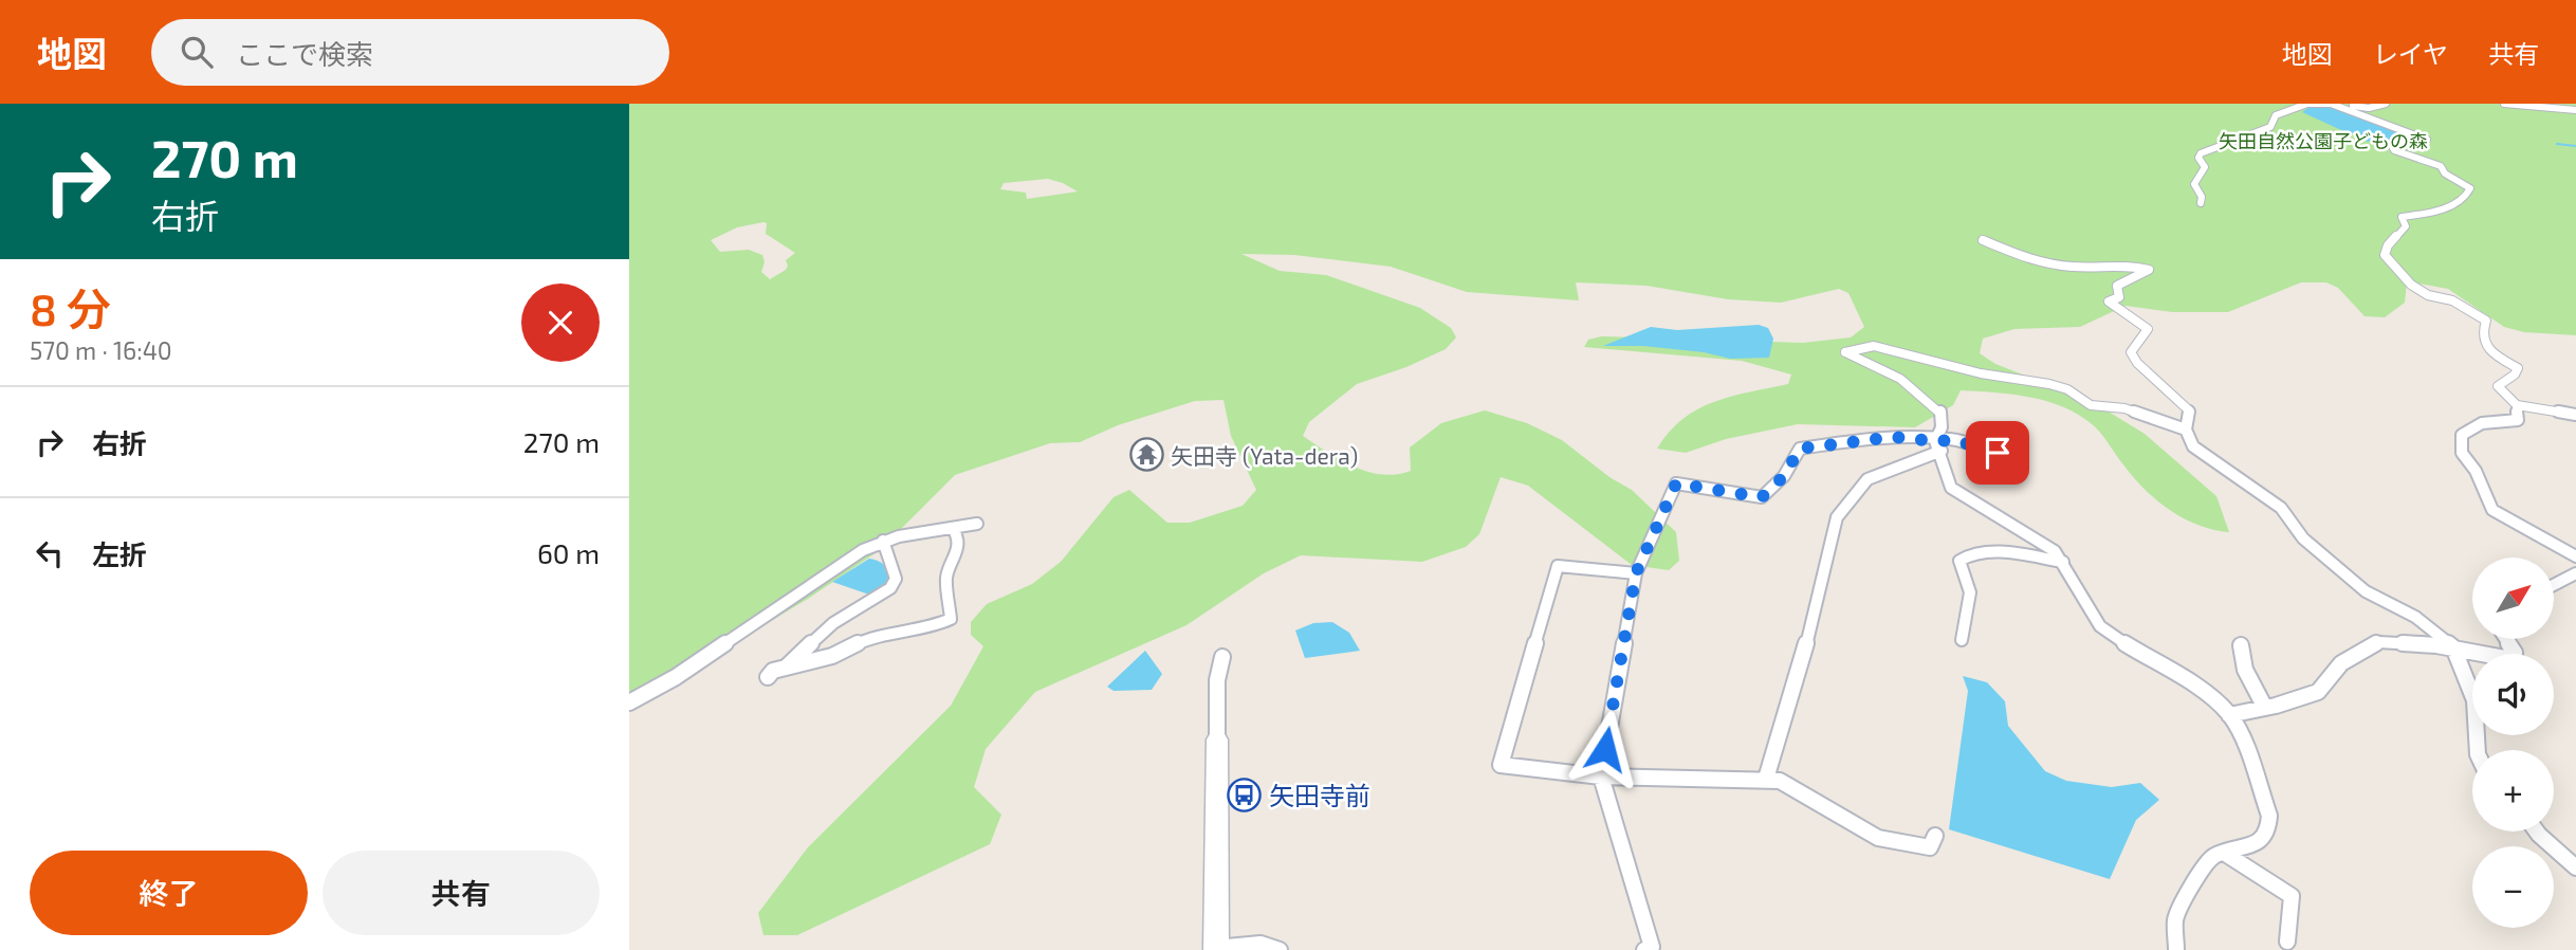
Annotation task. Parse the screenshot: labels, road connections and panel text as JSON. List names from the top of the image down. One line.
{"parks":["矢田自然公園子どもの森"],"places":{"temple":["矢田寺 (Yata-dera)"],"bus stop":["矢田寺前"]},"north":"top right","page":{"header":"地図","search":"ここで検索","nav":["地図","レイヤ","共有"],"turn":["270 m","右折"],"heading":["8 分","570 m · 16:40"],"list":[{"name":"右折","value":"270 m"},{"name":"左折","value":"60 m"}],"map_buttons":["+","−"],"buttons":["終了","共有"]}}
